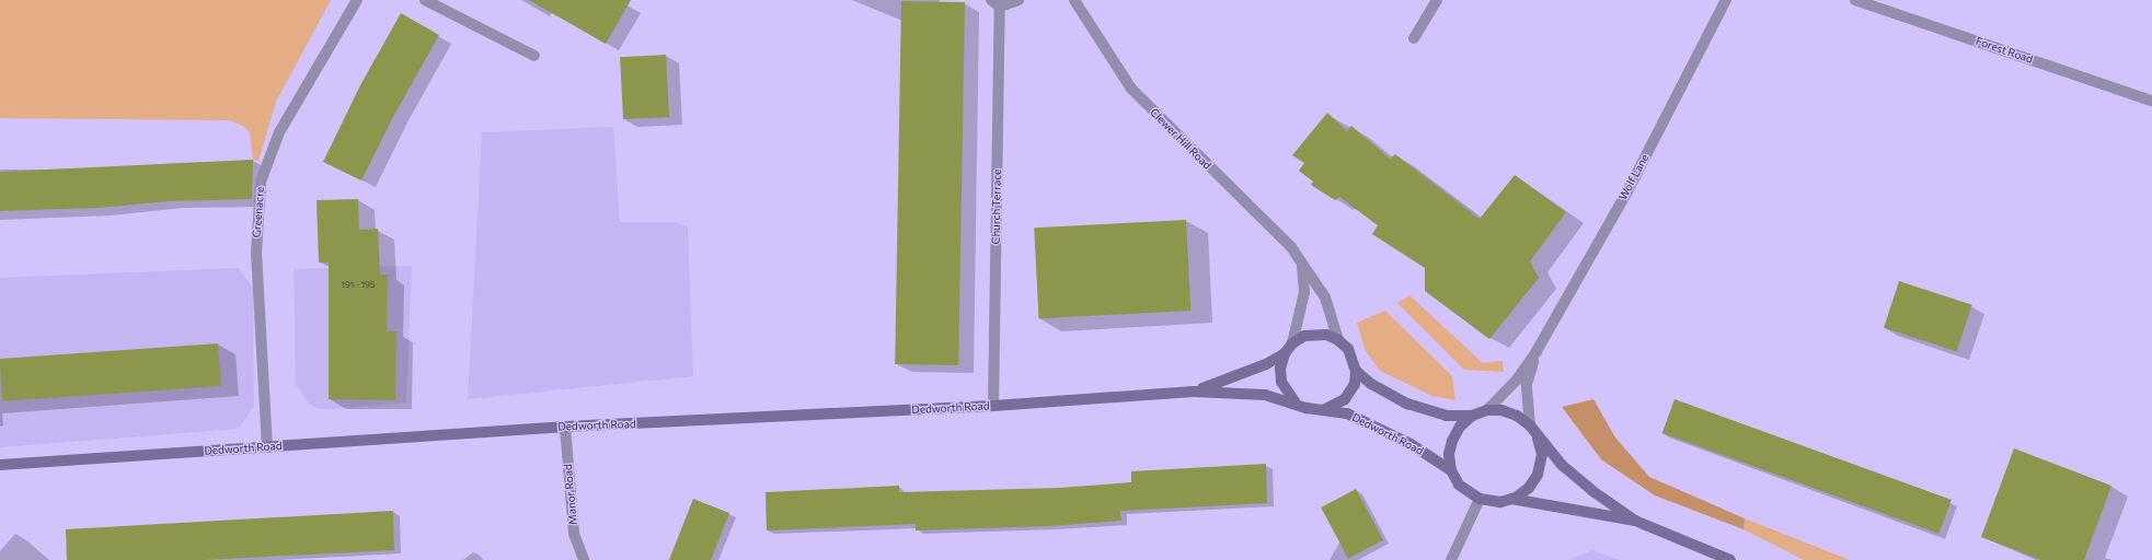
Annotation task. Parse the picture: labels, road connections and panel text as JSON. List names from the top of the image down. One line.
{"streets":{"main road":["Dedworth Road"],"street":["Forest Road","Clewer Hill Road","Wolf Lane","Church Terrace","Greenacre","Manor Road"]},"crossings":[["Clewer Hill Road","Dedworth Road"],["Wolf Lane","Dedworth Road"],["Church Terrace","Dedworth Road"],["Greenacre","Dedworth Road"],["Dedworth Road","Manor Road"]],"house_numbers":["191 - 195"]}
